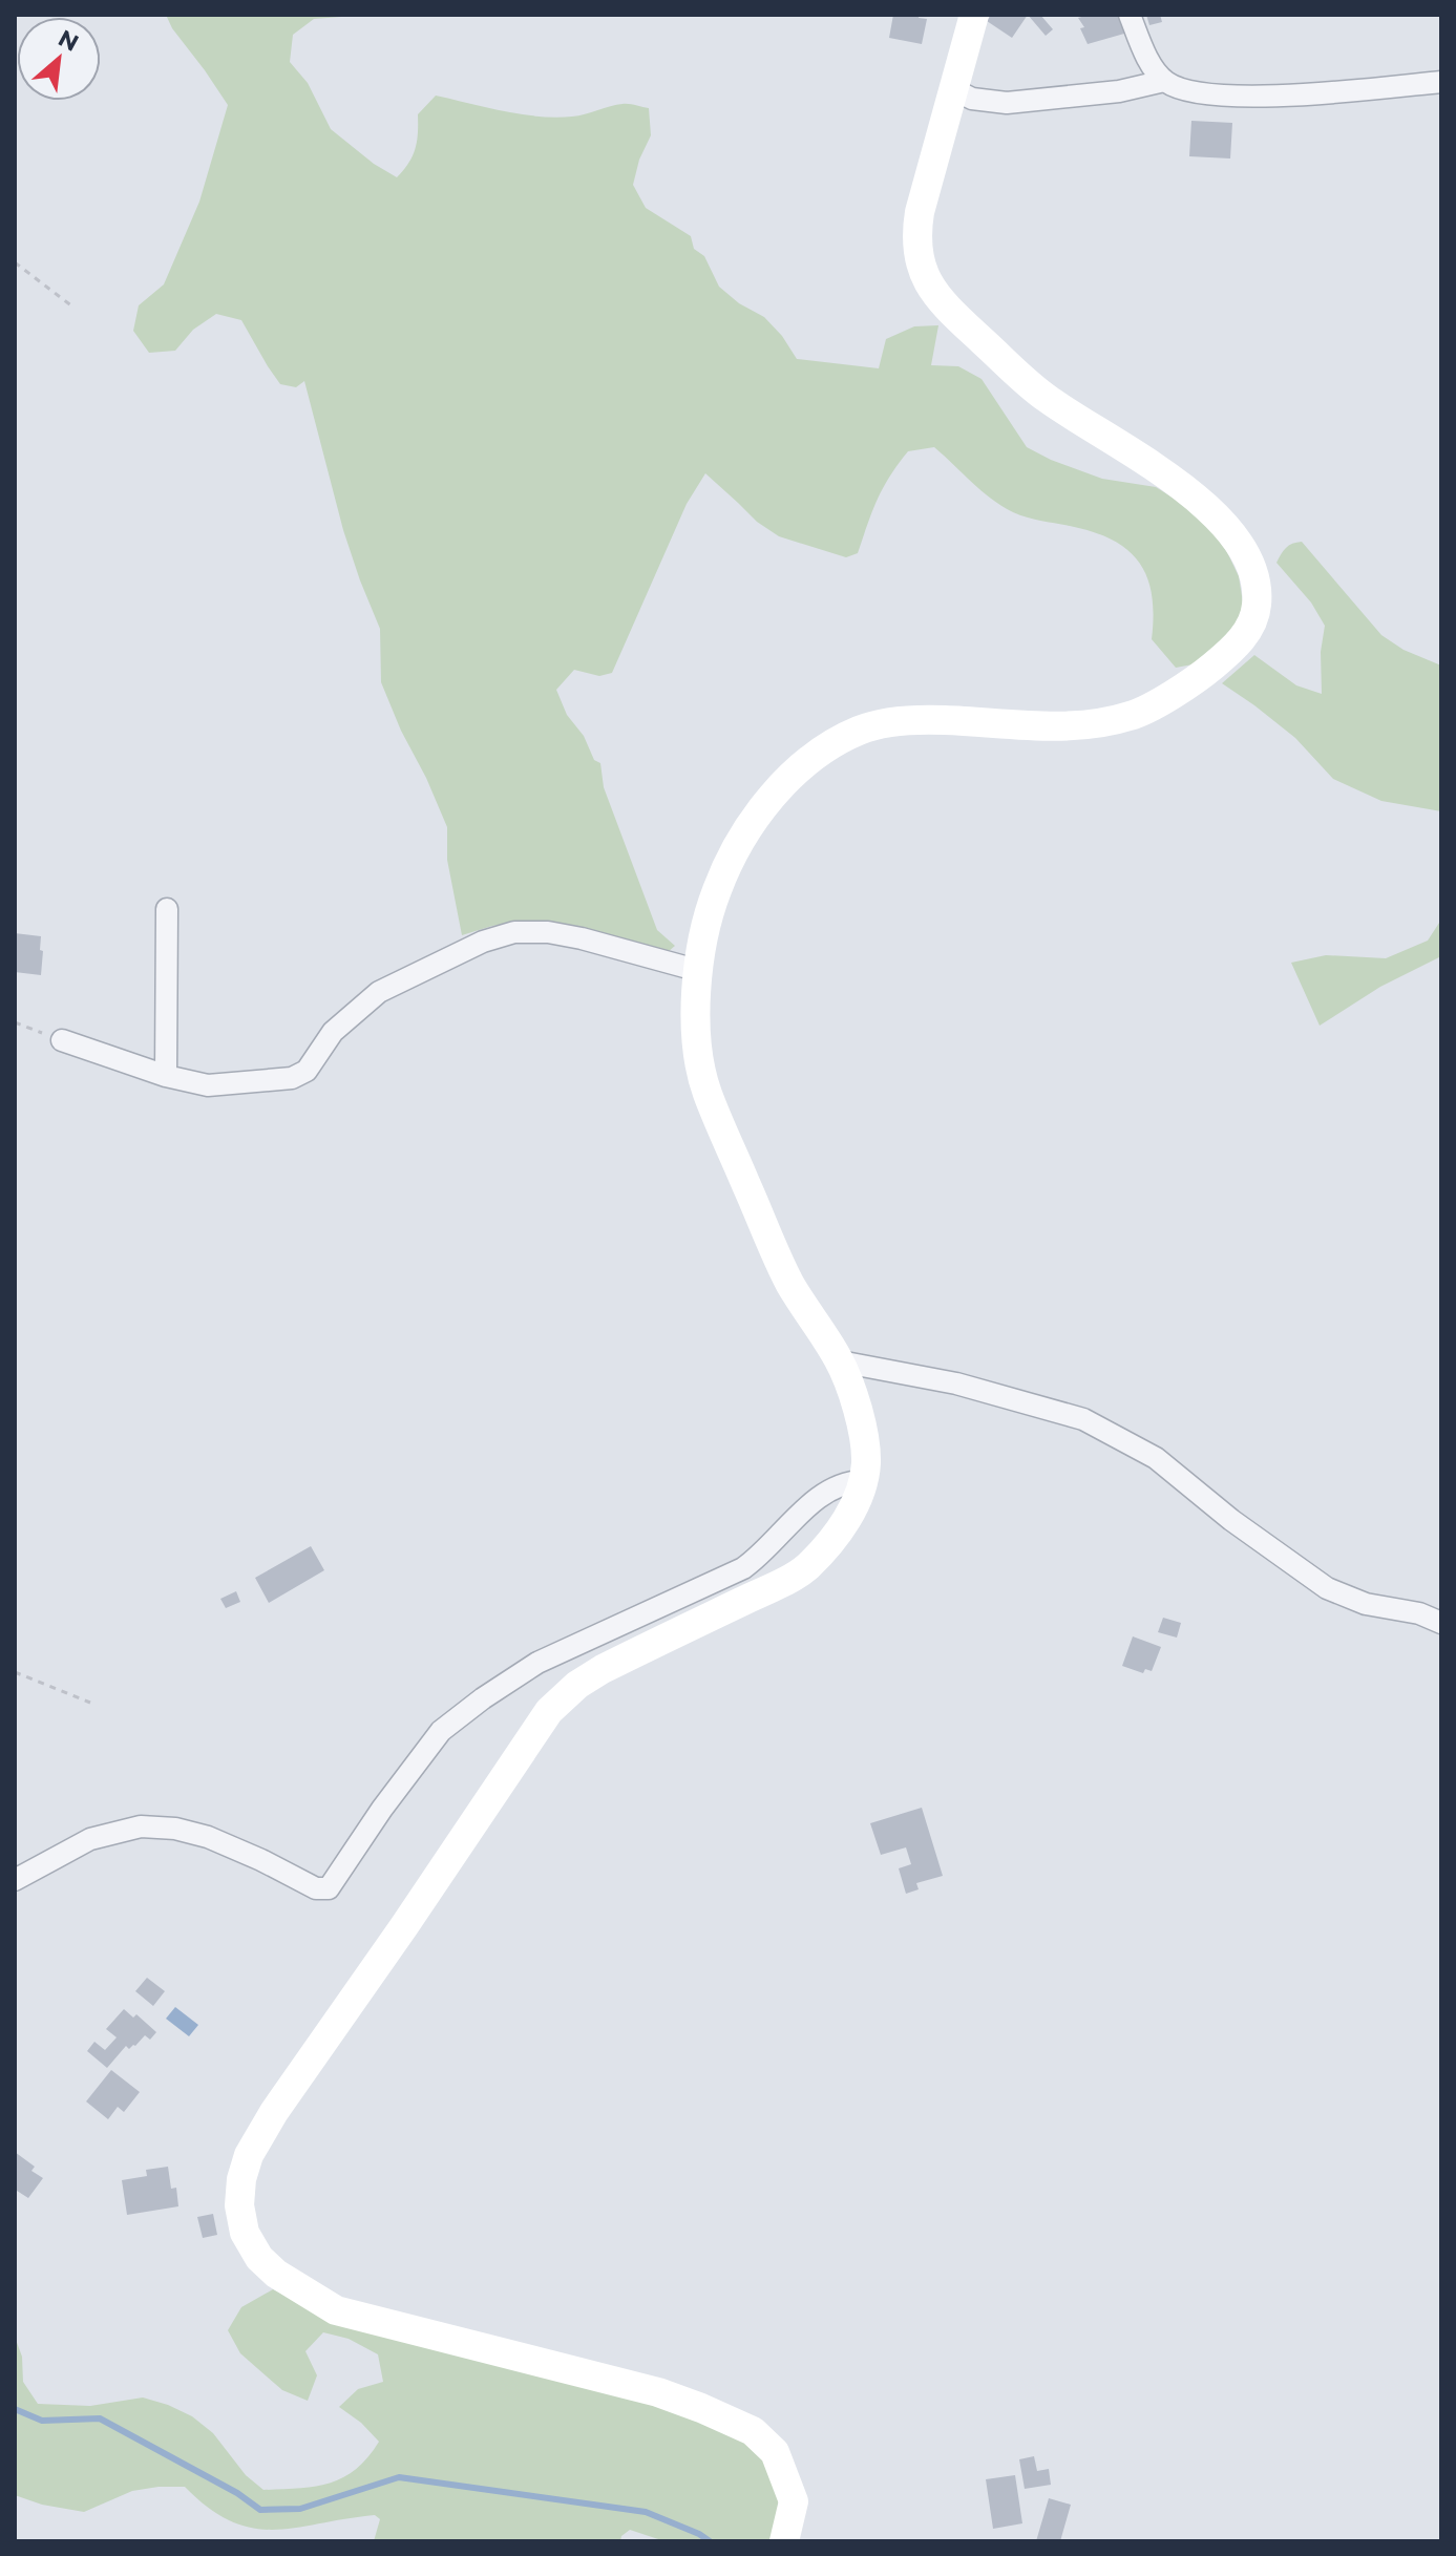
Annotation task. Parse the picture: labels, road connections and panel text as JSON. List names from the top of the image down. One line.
{"north":"top right"}
